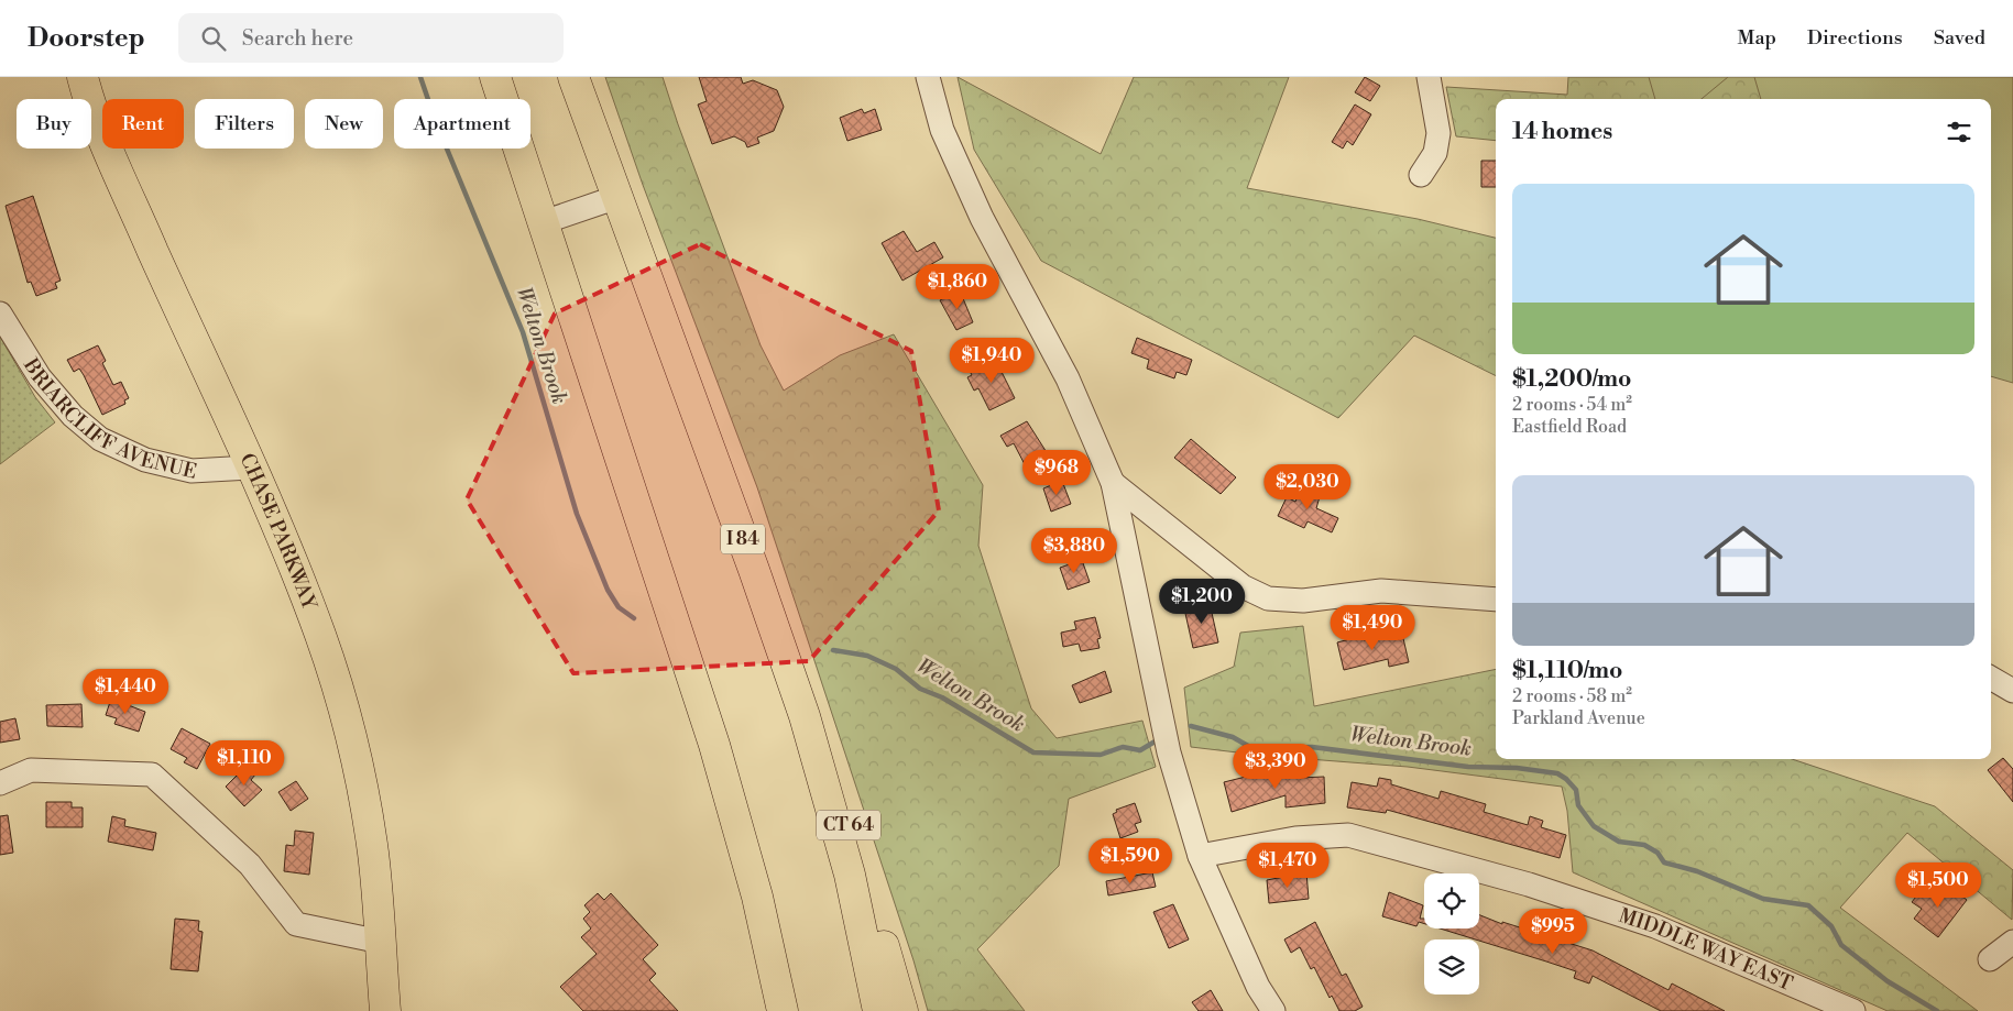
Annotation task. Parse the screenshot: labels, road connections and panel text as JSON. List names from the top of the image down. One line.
{"streets":{"main road":["CHASE PARKWAY","I 84","CT 64"],"street":["BRIARCLIFF AVENUE","MIDDLE WAY EAST"]},"crossings":[["BRIARCLIFF AVENUE","CHASE PARKWAY"],["I 84","CT 64"]],"water":["Welton Brook"],"page":{"header":"Doorstep","search":"Search here","nav":["Map","Directions","Saved"],"chip":["Buy","Rent","Filters","New","Apartment"],"heading":"14 homes","list":[{"name":"$1,200/mo","note":"2 rooms · 54 m² · Eastfield Road"},{"name":"$1,110/mo","note":"2 rooms · 58 m² · Parkland Avenue"}],"price":["$1,860","$1,940","$968","$2,030","$3,880","$1,200","$1,490","$1,440","$1,110","$3,390","$1,590","$1,470","$1,500","$995"]}}
